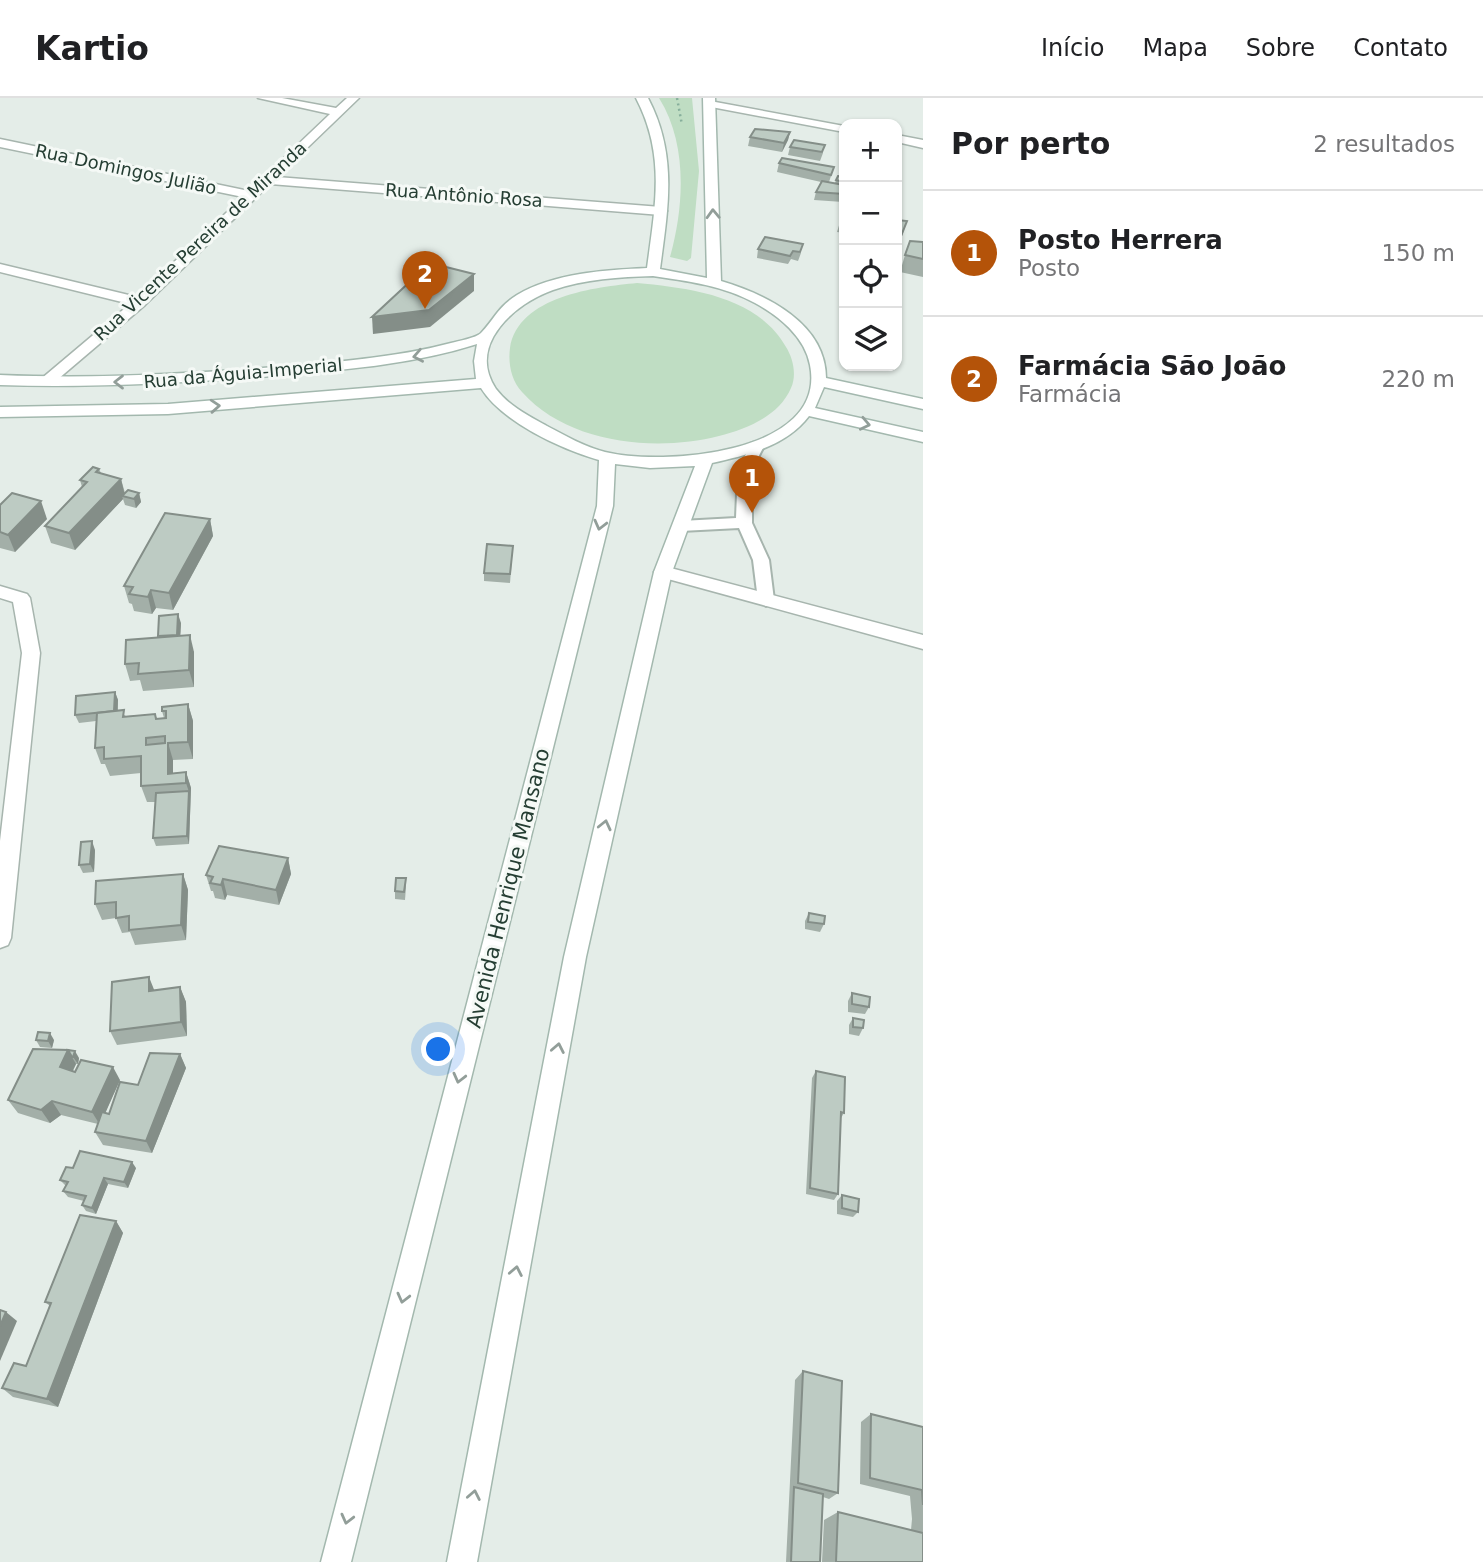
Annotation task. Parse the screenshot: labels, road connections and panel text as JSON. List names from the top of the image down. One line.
{"streets":{"street":["Rua Domingos Julião","Rua Antônio Rosa","Rua Vicente Pereira de Miranda","Rua da Águia-Imperial","Avenida Henrique Mansano"]},"crossings":[["Rua Domingos Julião","Rua Vicente Pereira de Miranda"],["Rua Antônio Rosa","Rua Vicente Pereira de Miranda"],["Rua Vicente Pereira de Miranda","Rua da Águia-Imperial"]],"page":{"header":"Kartio","nav":["Início","Mapa","Sobre","Contato"],"heading":["Por perto","2 resultados"],"map_buttons":["+","−"],"list":[{"mark":"1","name":"Posto Herrera","note":"Posto","value":"150 m"},{"mark":"2","name":"Farmácia São João","note":"Farmácia","value":"220 m"}],"pins":["2","1"]}}
